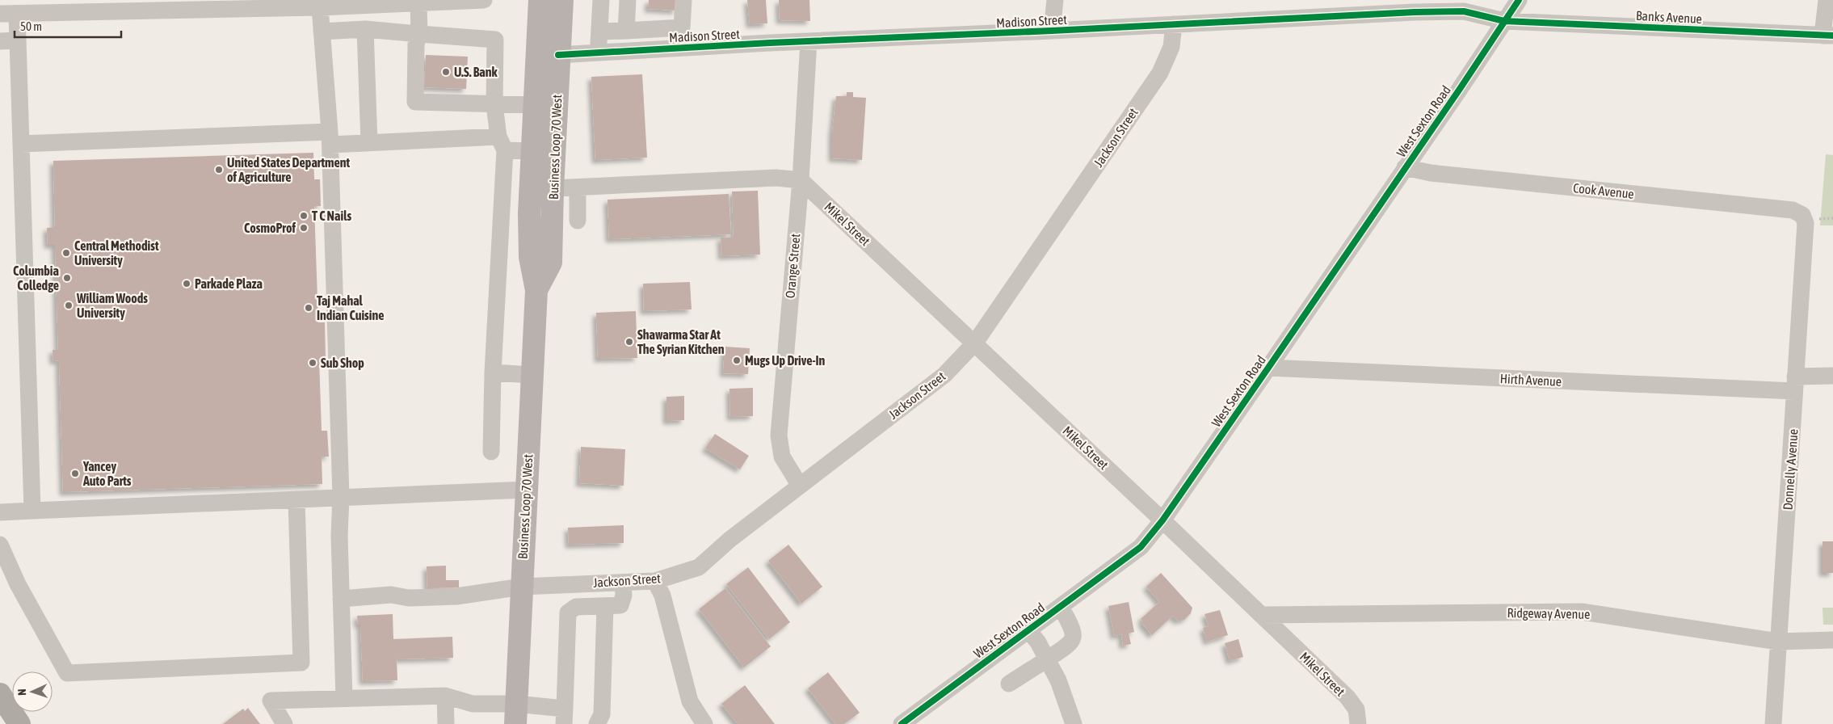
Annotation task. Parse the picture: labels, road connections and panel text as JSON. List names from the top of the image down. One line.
{"streets":{"main road":["Business Loop 70 West"],"street":["Banks Avenue","Madison Street","West Sexton Road","Jackson Street","Cook Avenue","Mikel Street","Orange Street","Hirth Avenue","Donnelly Avenue","Ridgeway Avenue"]},"crossings":[["Banks Avenue","Madison Street"],["Banks Avenue","West Sexton Road"],["Madison Street","West Sexton Road"],["Madison Street","Jackson Street"],["Madison Street","Business Loop 70 West"],["Madison Street","Orange Street"],["West Sexton Road","Cook Avenue"],["West Sexton Road","Mikel Street"],["West Sexton Road","Hirth Avenue"],["Jackson Street","Business Loop 70 West"],["Jackson Street","Mikel Street"],["Jackson Street","Orange Street"],["Cook Avenue","Donnelly Avenue"],["Mikel Street","Orange Street"],["Mikel Street","Ridgeway Avenue"],["Hirth Avenue","Donnelly Avenue"],["Donnelly Avenue","Ridgeway Avenue"]],"places":["U.S. Bank","United States Department of Agriculture","T C Nails","CosmoProf","Central Methodist University","Columbia Colledge","Parkade Plaza","William Woods University","Taj Mahal Indian Cuisine","Shawarma Star At The Syrian Kitchen","Mugs Up Drive-In","Sub Shop","Yancey Auto Parts"],"scale_bar":"50 m","north":"left"}
